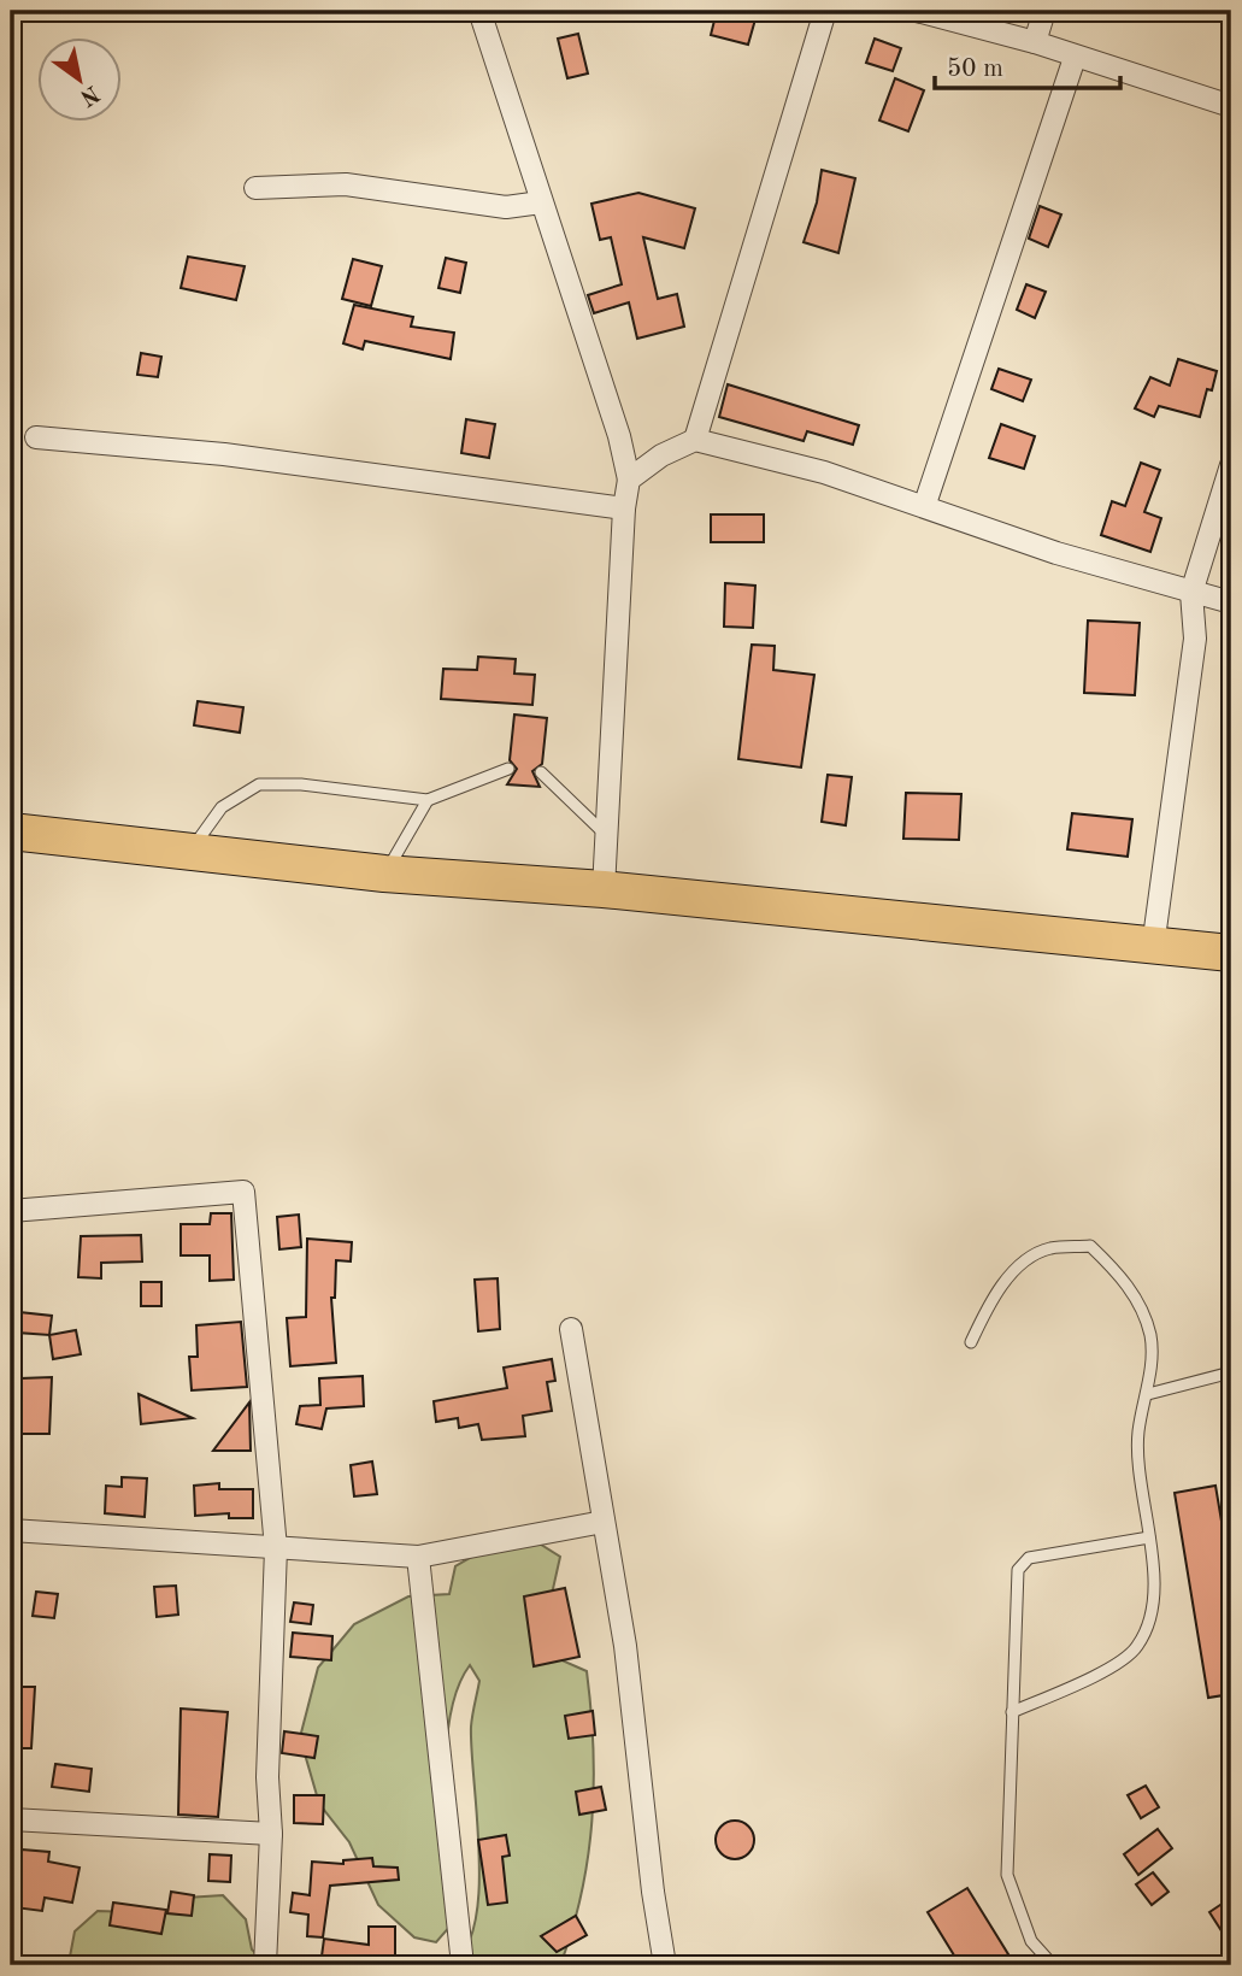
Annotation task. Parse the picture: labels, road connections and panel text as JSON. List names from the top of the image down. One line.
{"scale_bar":"50 m","north":"bottom right"}
